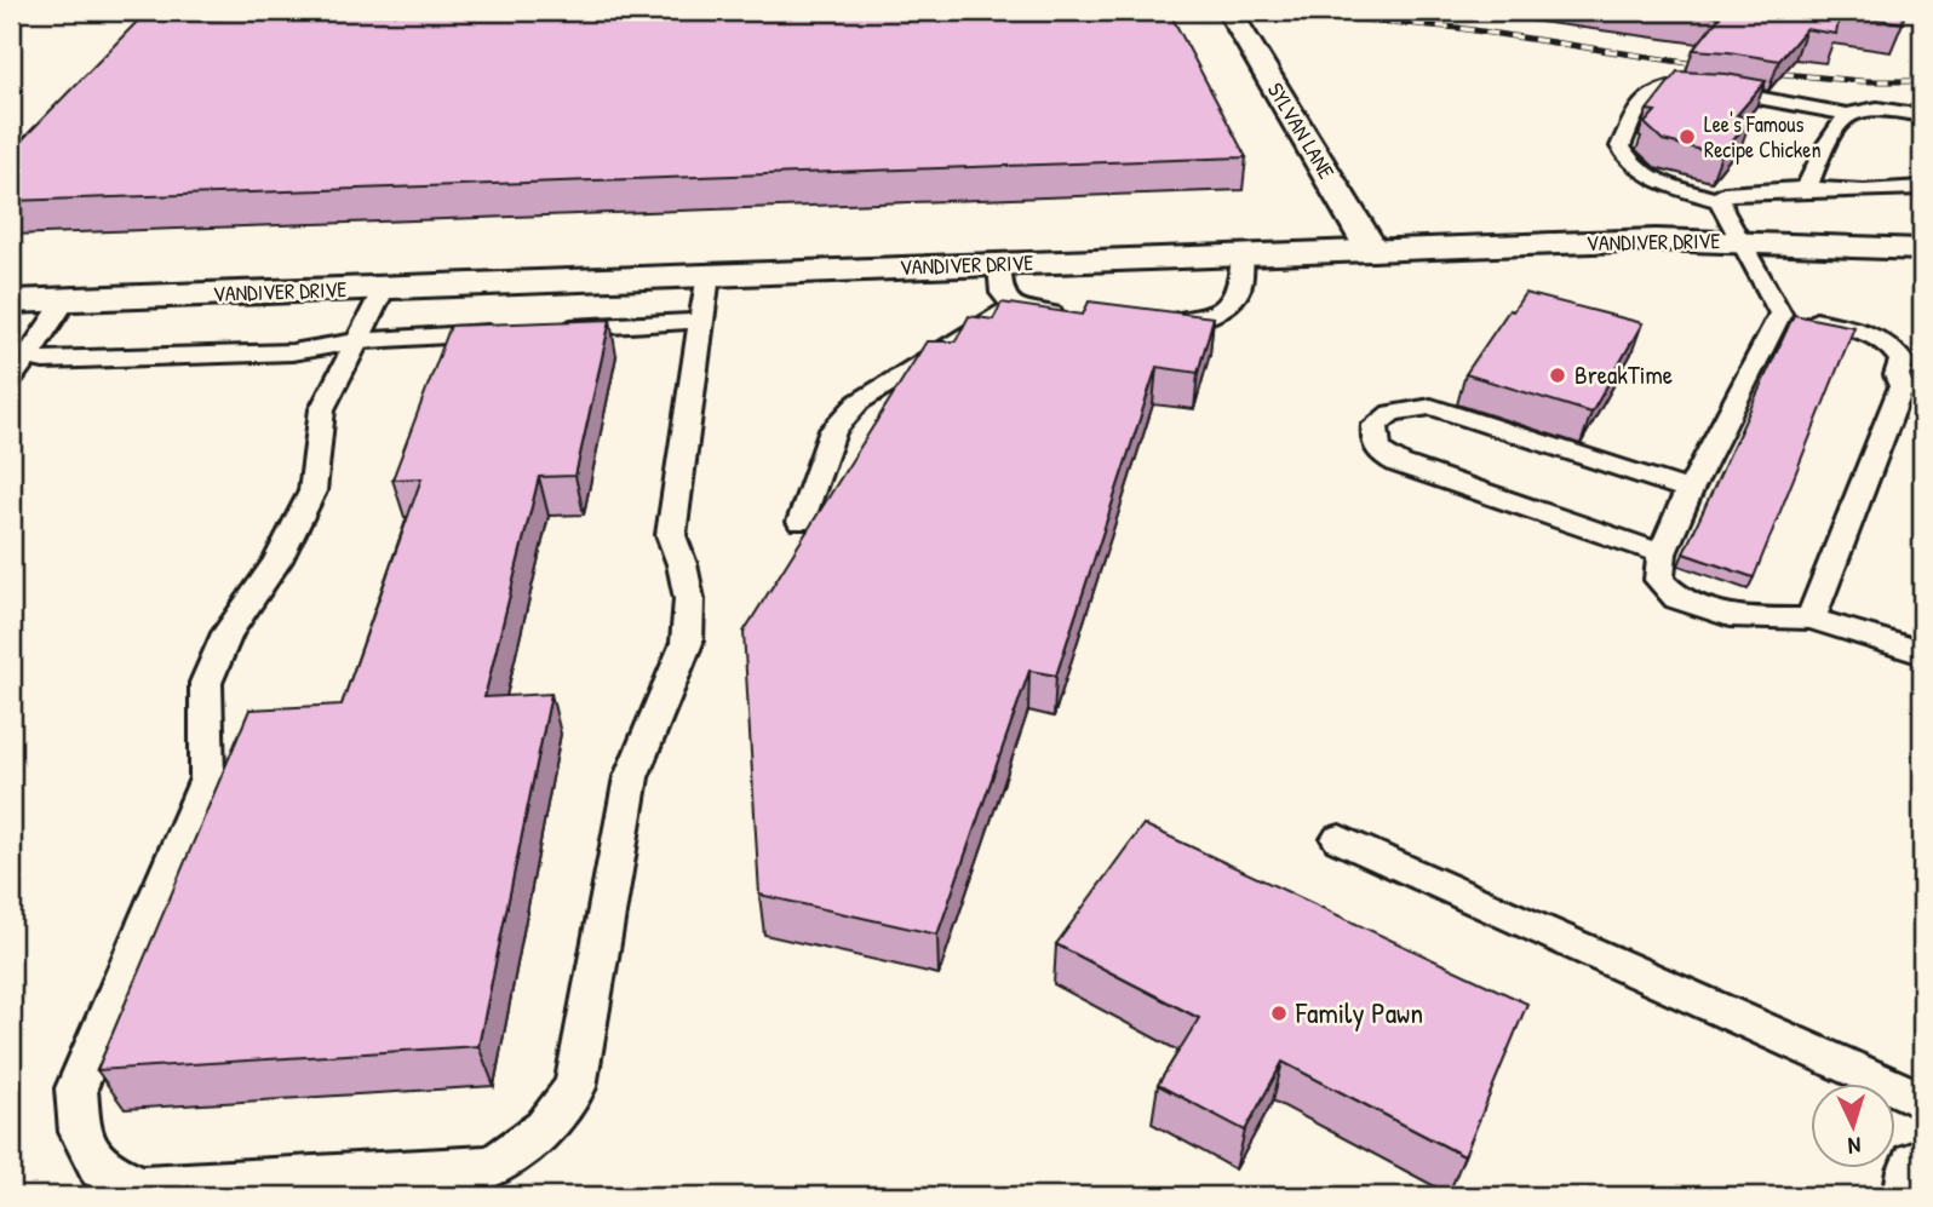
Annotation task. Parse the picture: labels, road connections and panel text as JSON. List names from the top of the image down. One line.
{"streets":{"main road":["SYLVAN LANE","VANDIVER DRIVE"]},"crossings":[["SYLVAN LANE","VANDIVER DRIVE"]],"places":["Lee's Famous Recipe Chicken","BreakTime","Family Pawn"],"north":"bottom"}
